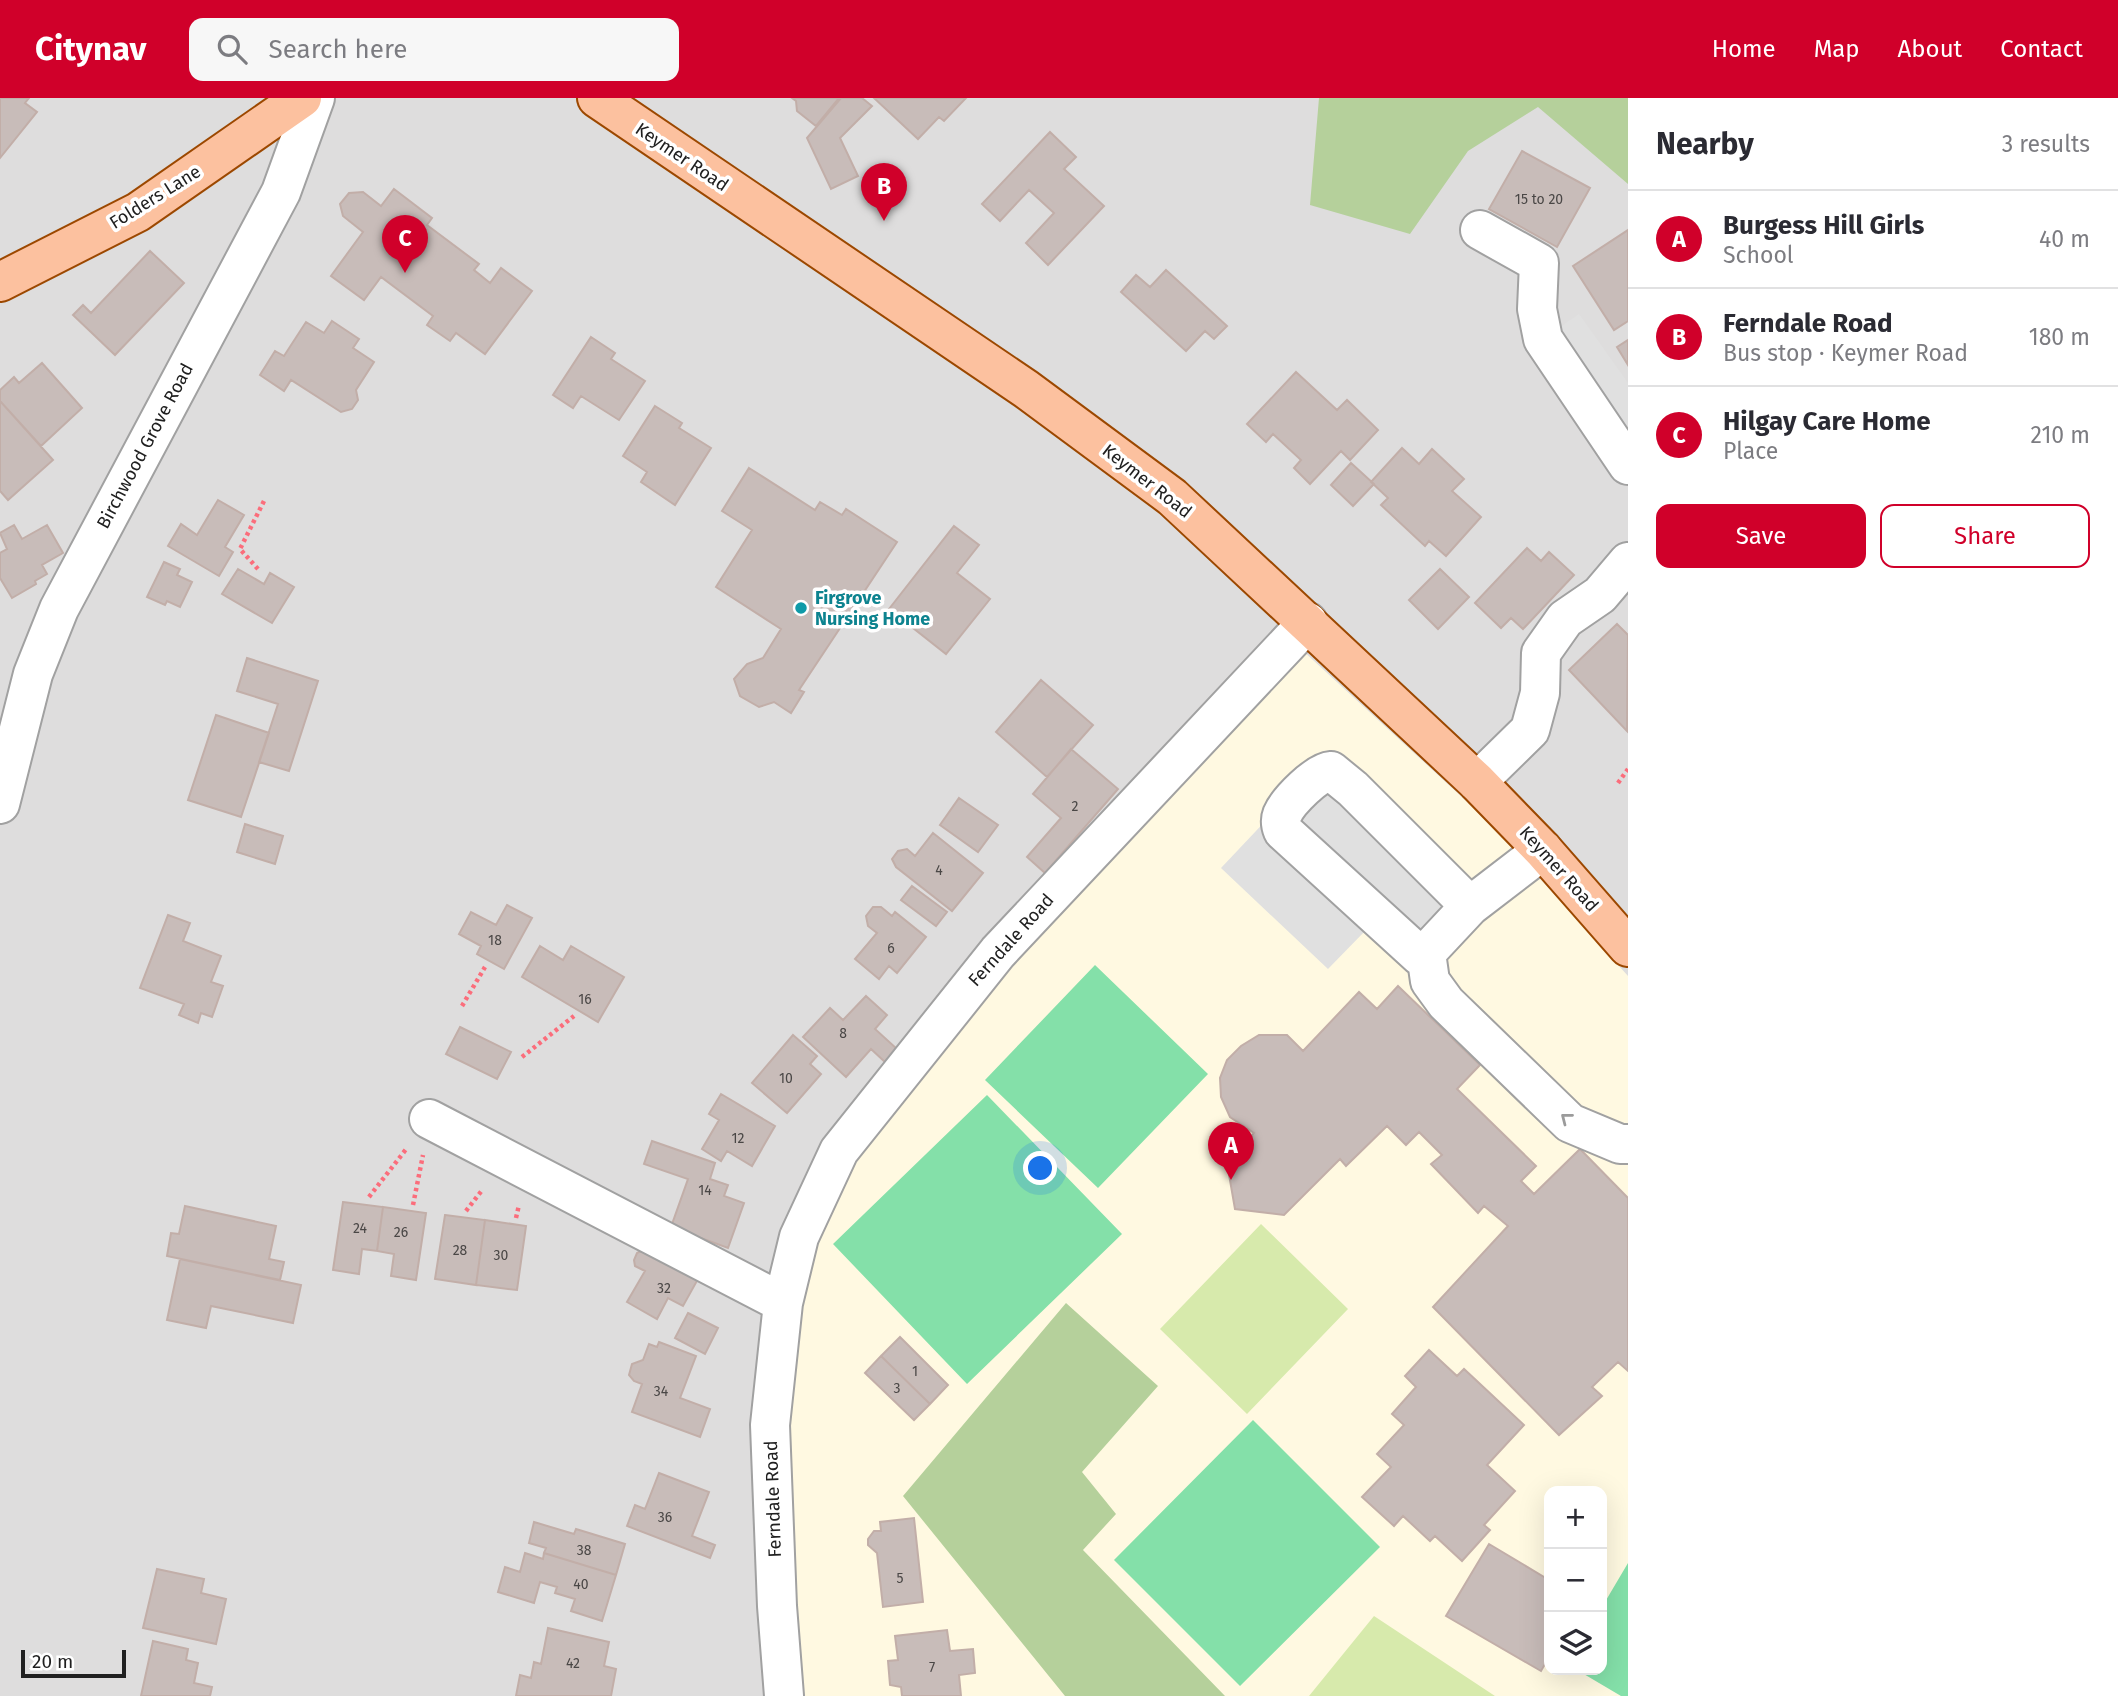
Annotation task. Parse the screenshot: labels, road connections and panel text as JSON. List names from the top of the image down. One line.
{"streets":{"main road":["Keymer Road","Folders Lane"],"street":["Birchwood Grove Road","Ferndale Road"]},"crossings":[["Keymer Road","Ferndale Road"]],"places":["Firgrove Nursing Home"],"house_numbers":["15 to 20","2","4","18","6","16","8","10","12","14","24","26","28","30","32","1","3","34","36","38","5","40","42","7"],"scale_bar":"20 m","page":{"header":"Citynav","search":"Search here","nav":["Home","Map","About","Contact"],"heading":["Nearby","3 results"],"pins":["B","C","A"],"list":[{"mark":"A","name":"Burgess Hill Girls","note":"School","value":"40 m"},{"mark":"B","name":"Ferndale Road","note":"Bus stop · Keymer Road","value":"180 m"},{"mark":"C","name":"Hilgay Care Home","note":"Place","value":"210 m"}],"buttons":["Save","Share"],"map_buttons":["+","−"],"scale":"20 m"}}
